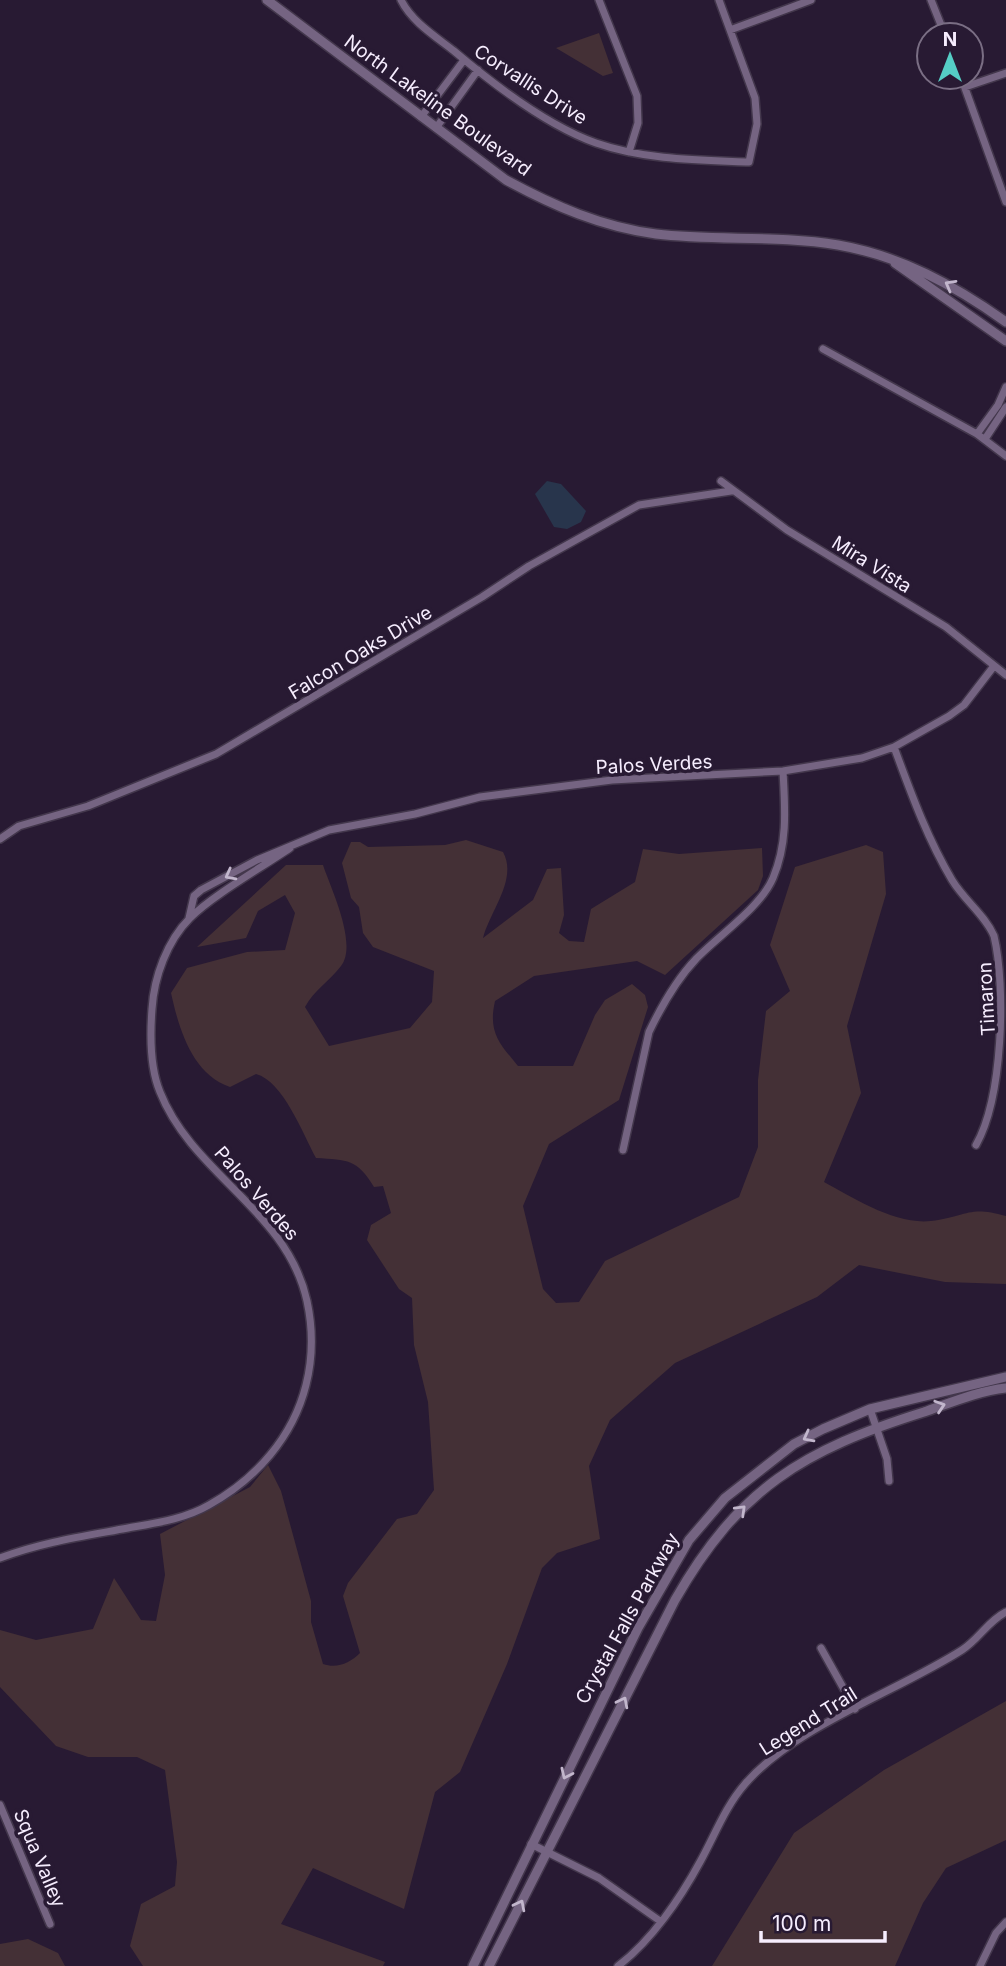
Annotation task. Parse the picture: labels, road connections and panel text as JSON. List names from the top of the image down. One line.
{"streets":{"street":["Corvallis Drive","North Lakeline Boulevard","Mira Vista","Falcon Oaks Drive","Palos Verdes","Timaron","Crystal Falls Parkway","Legend Trail","Squa Valley"]},"crossings":[["Mira Vista","Falcon Oaks Drive"],["Mira Vista","Palos Verdes"],["Palos Verdes","Timaron"]],"scale_bar":"100 m","north":"top"}
